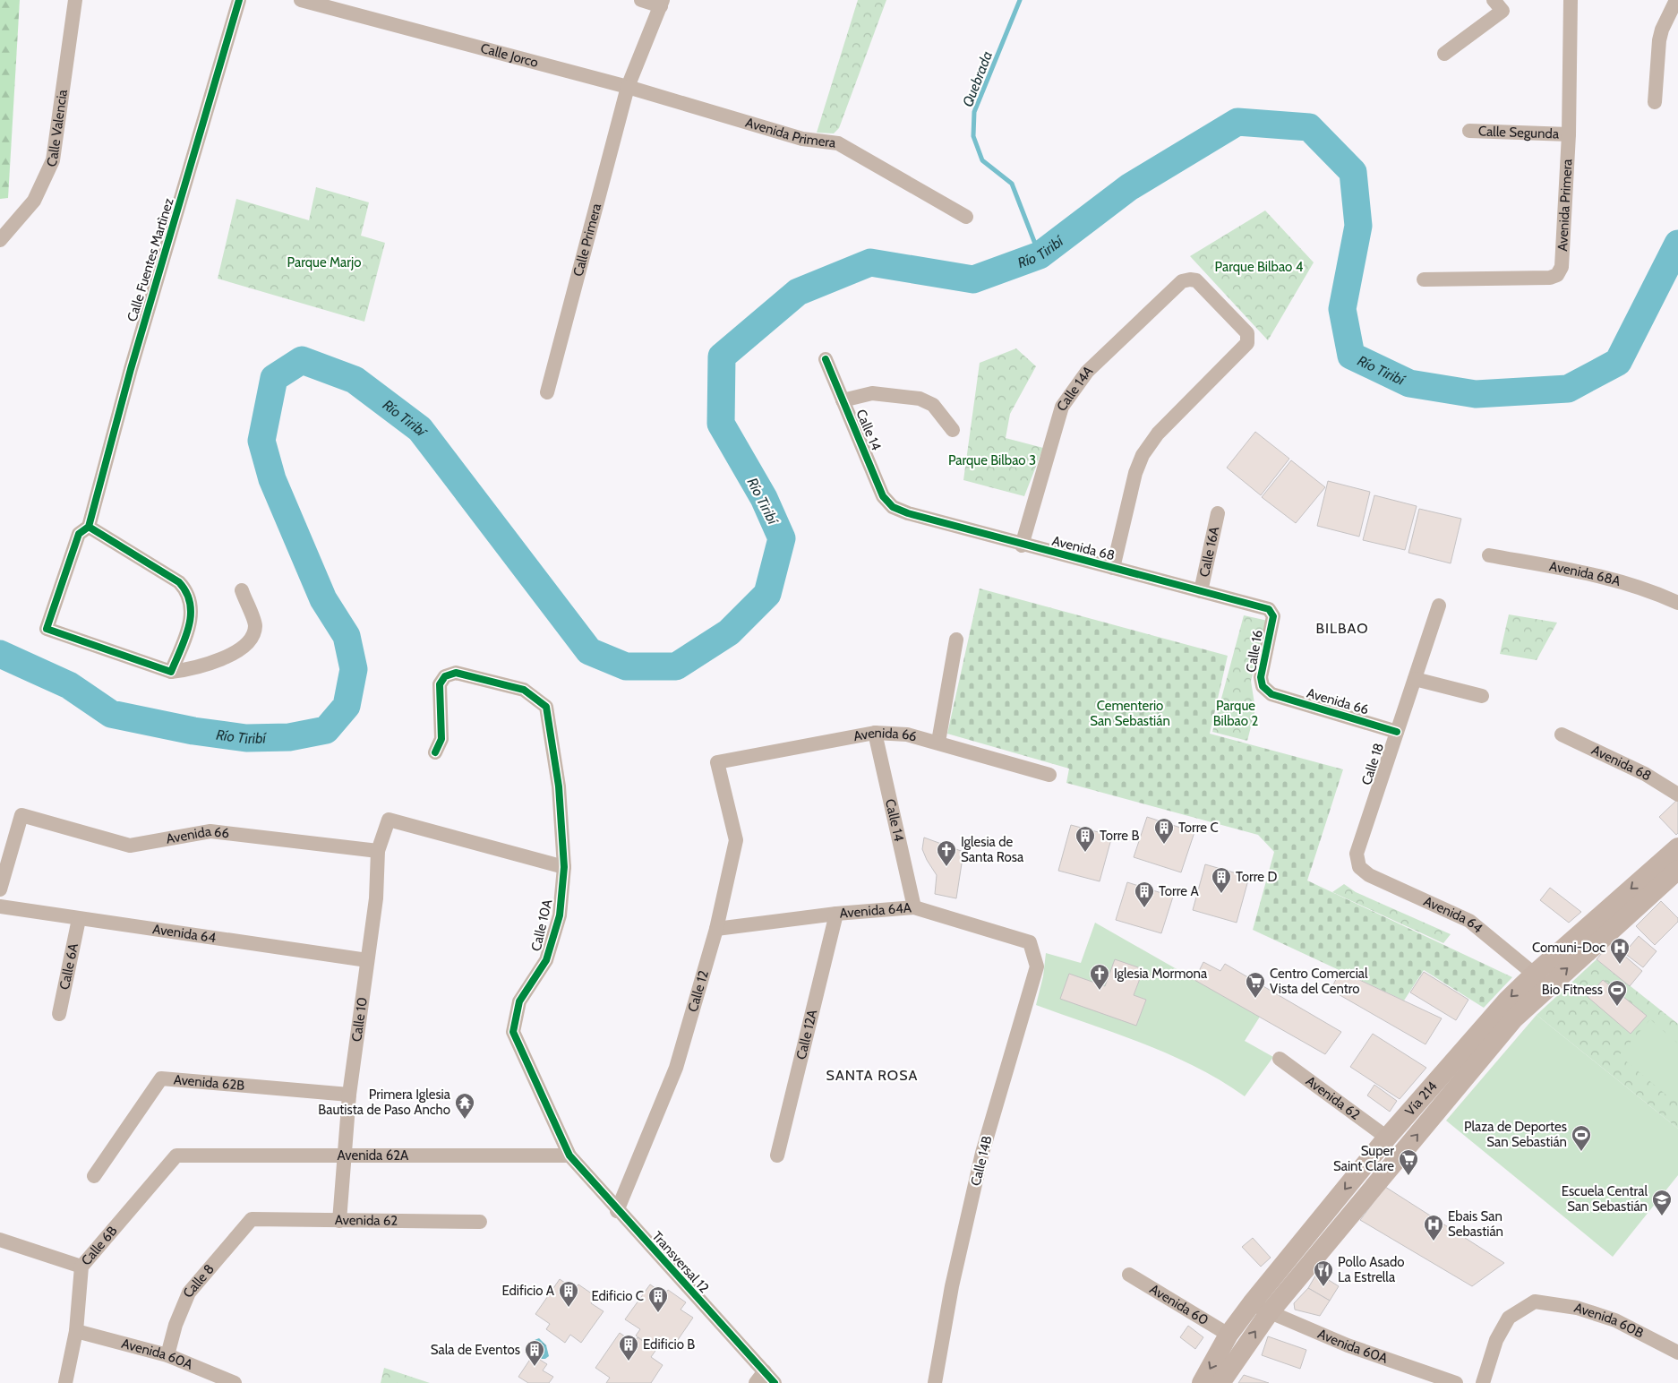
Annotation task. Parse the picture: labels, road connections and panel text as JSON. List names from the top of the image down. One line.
{"streets":{"main road":["Vía 214"],"street":["Calle Jorco","Calle Valencia","Avenida Primera","Calle Segunda","Calle Primera","Calle Fuentes Martìnez","Calle 14A","Calle 14","Avenida 68","Calle 16A","Avenida 68A","Calle 16","Avenida 66","Calle 18","Avenida 64A","Avenida 64","Calle 10A","Calle 6A","Calle 12","Calle 10","Calle 12A","Avenida 62B","Avenida 62","Avenida 62A","Calle 14B","Calle 6B","Transversal 12","Calle 8","Avenida 60","Avenida 60B","Avenida 60A"]},"crossings":[["Calle Jorco","Avenida Primera"],["Calle Jorco","Calle Primera"],["Avenida Primera","Calle Segunda"],["Avenida Primera","Calle Primera"],["Calle 14A","Avenida 68"],["Calle 14","Avenida 68"],["Calle 14","Avenida 66"],["Calle 14","Avenida 64A"],["Avenida 68","Calle 16A"],["Avenida 68","Calle 16"],["Calle 16","Avenida 66"],["Avenida 66","Calle 18"],["Avenida 66","Calle 12"],["Avenida 66","Calle 10"],["Calle 18","Avenida 64"],["Avenida 64A","Calle 12"],["Avenida 64A","Calle 12A"],["Avenida 64A","Calle 14B"],["Avenida 64","Calle 6A"],["Avenida 64","Calle 10"],["Avenida 64","Vía 214"],["Calle 10A","Calle 10"],["Calle 10A","Avenida 62A"],["Calle 10A","Transversal 12"],["Calle 12","Transversal 12"],["Calle 10","Avenida 62B"],["Calle 10","Avenida 62"],["Calle 10","Avenida 62A"],["Avenida 62","Vía 214"],["Avenida 62","Calle 8"],["Vía 214","Avenida 60"],["Vía 214","Avenida 60A"],["Avenida 62A","Calle 6B"],["Avenida 62A","Transversal 12"],["Calle 6B","Avenida 60A"],["Calle 8","Avenida 60A"]],"districts":["BILBAO","SANTA ROSA"],"water":["Quebrada","Río Tiribí"],"parks":["Parque Marjo","Parque Bilbao 4","Parque Bilbao 3","Cementerio San Sebastián","Parque Bilbao 2"],"places":{"building":["Torre C","Torre B","Torre D","Torre A","Edificio A","Edificio C","Edificio B","Sala de Eventos"],"church":["Iglesia de Santa Rosa","Iglesia Mormona"],"hospital":["Comuni-Doc","Ebais San Sebastián"],"supermarket":["Centro Comercial Vista del Centro","Super Saint Clare"],"sports":["Bio Fitness","Plaza de Deportes San Sebastián"],"temple":["Primera Iglesia Bautista de Paso Ancho"],"school or university":["Escuela Central San Sebastián"],"restaurant":["Pollo Asado La Estrella"]}}
